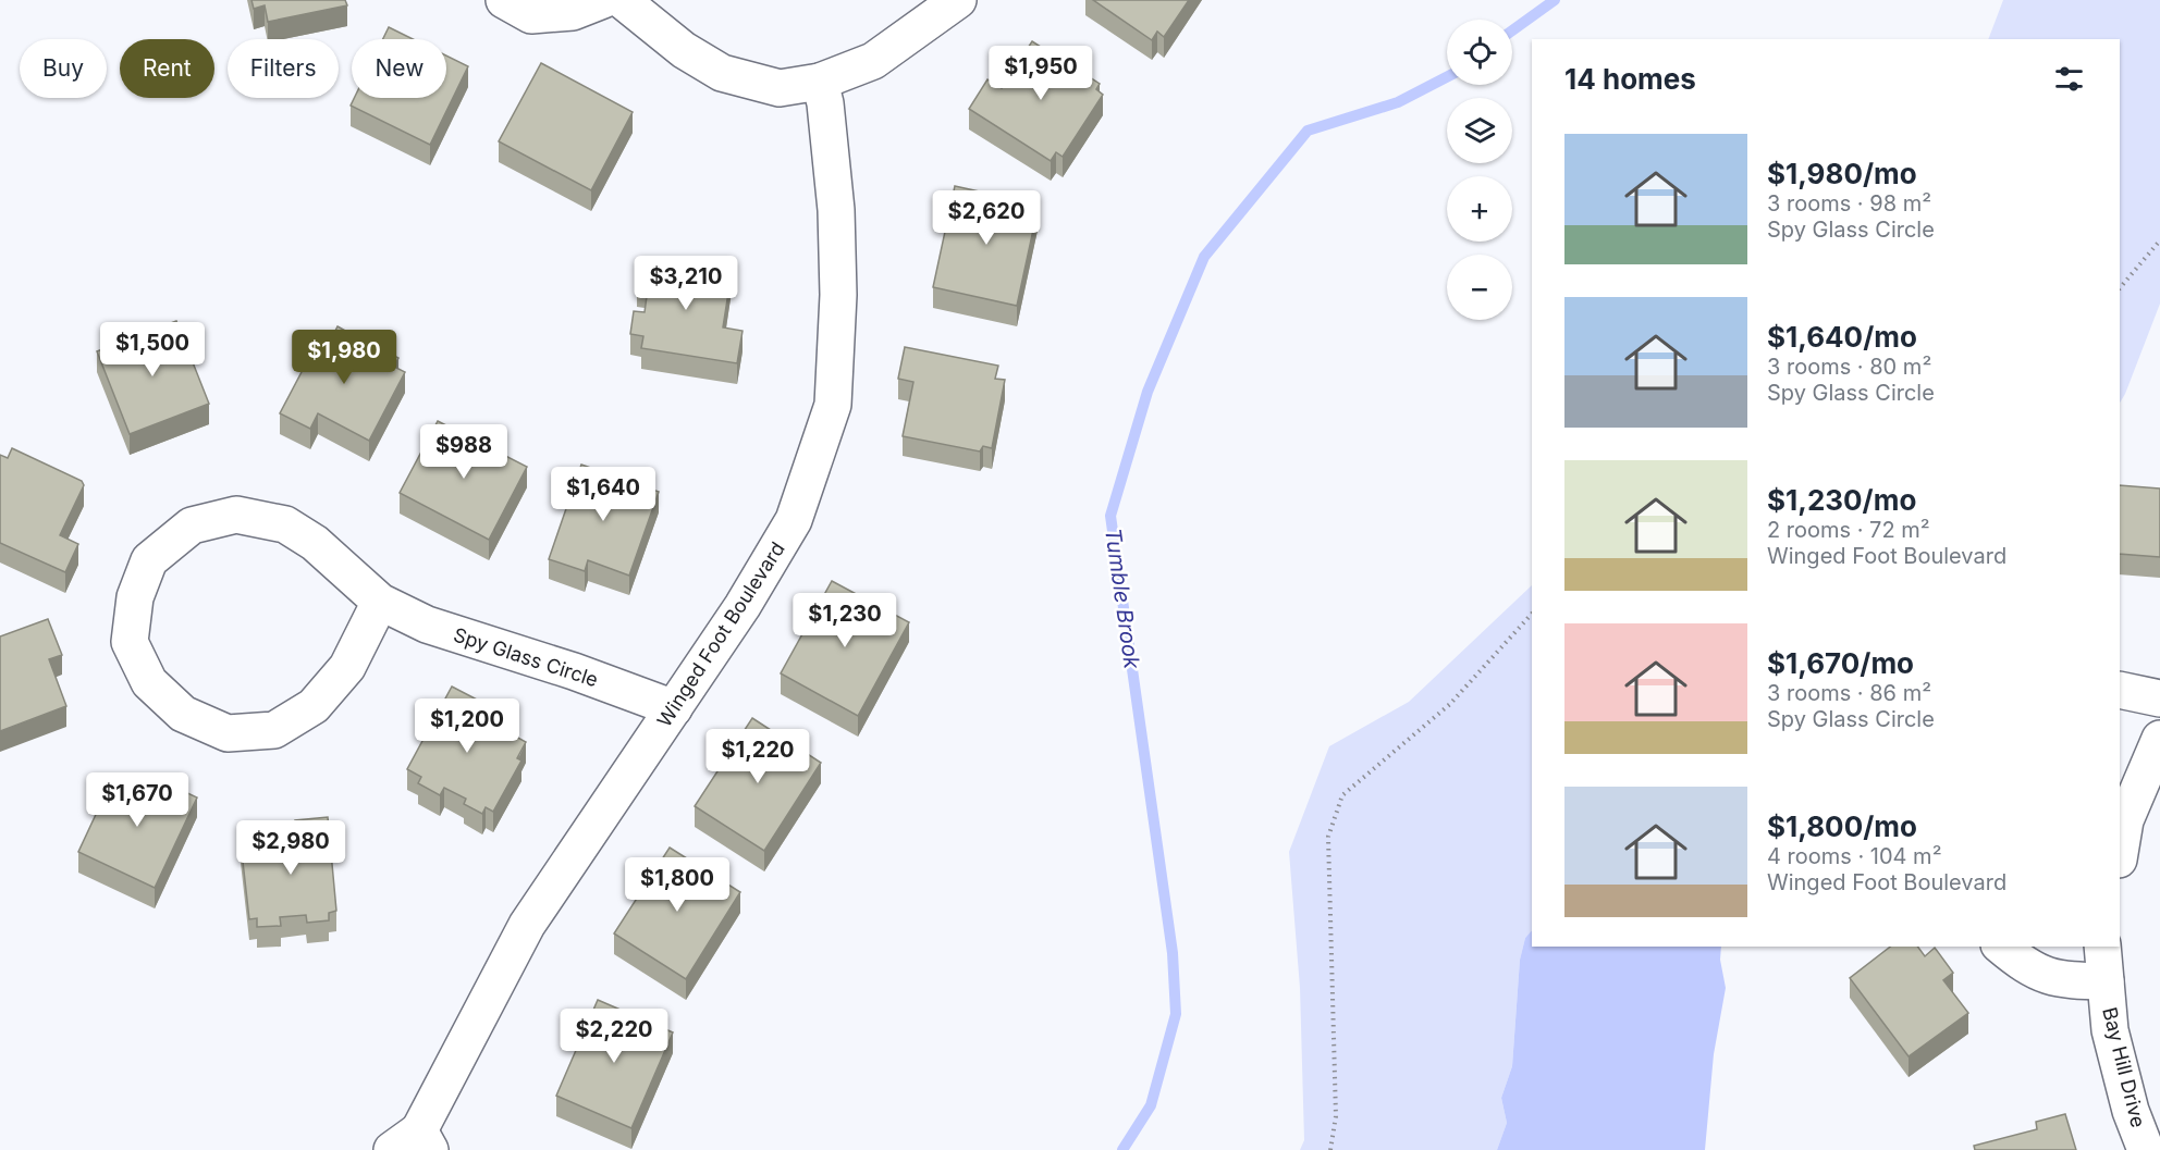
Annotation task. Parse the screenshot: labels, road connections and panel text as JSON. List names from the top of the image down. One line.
{"streets":{"street":["Winged Foot Boulevard","Spy Glass Circle","Bay Hill Drive"]},"crossings":[["Winged Foot Boulevard","Spy Glass Circle"]],"water":["Tumble Brook"],"page":{"map_buttons":["+","−"],"chip":["Buy","Rent","Filters","New"],"heading":"14 homes","price":["$1,950","$2,620","$3,210","$1,500","$1,980","$988","$1,640","$1,230","$1,200","$1,220","$1,670","$2,980","$1,800","$2,220"],"list":[{"name":"$1,980/mo","note":"3 rooms · 98 m² · Spy Glass Circle"},{"name":"$1,640/mo","note":"3 rooms · 80 m² · Spy Glass Circle"},{"name":"$1,230/mo","note":"2 rooms · 72 m² · Winged Foot Boulevard"},{"name":"$1,670/mo","note":"3 rooms · 86 m² · Spy Glass Circle"},{"name":"$1,800/mo","note":"4 rooms · 104 m² · Winged Foot Boulevard"}]}}
